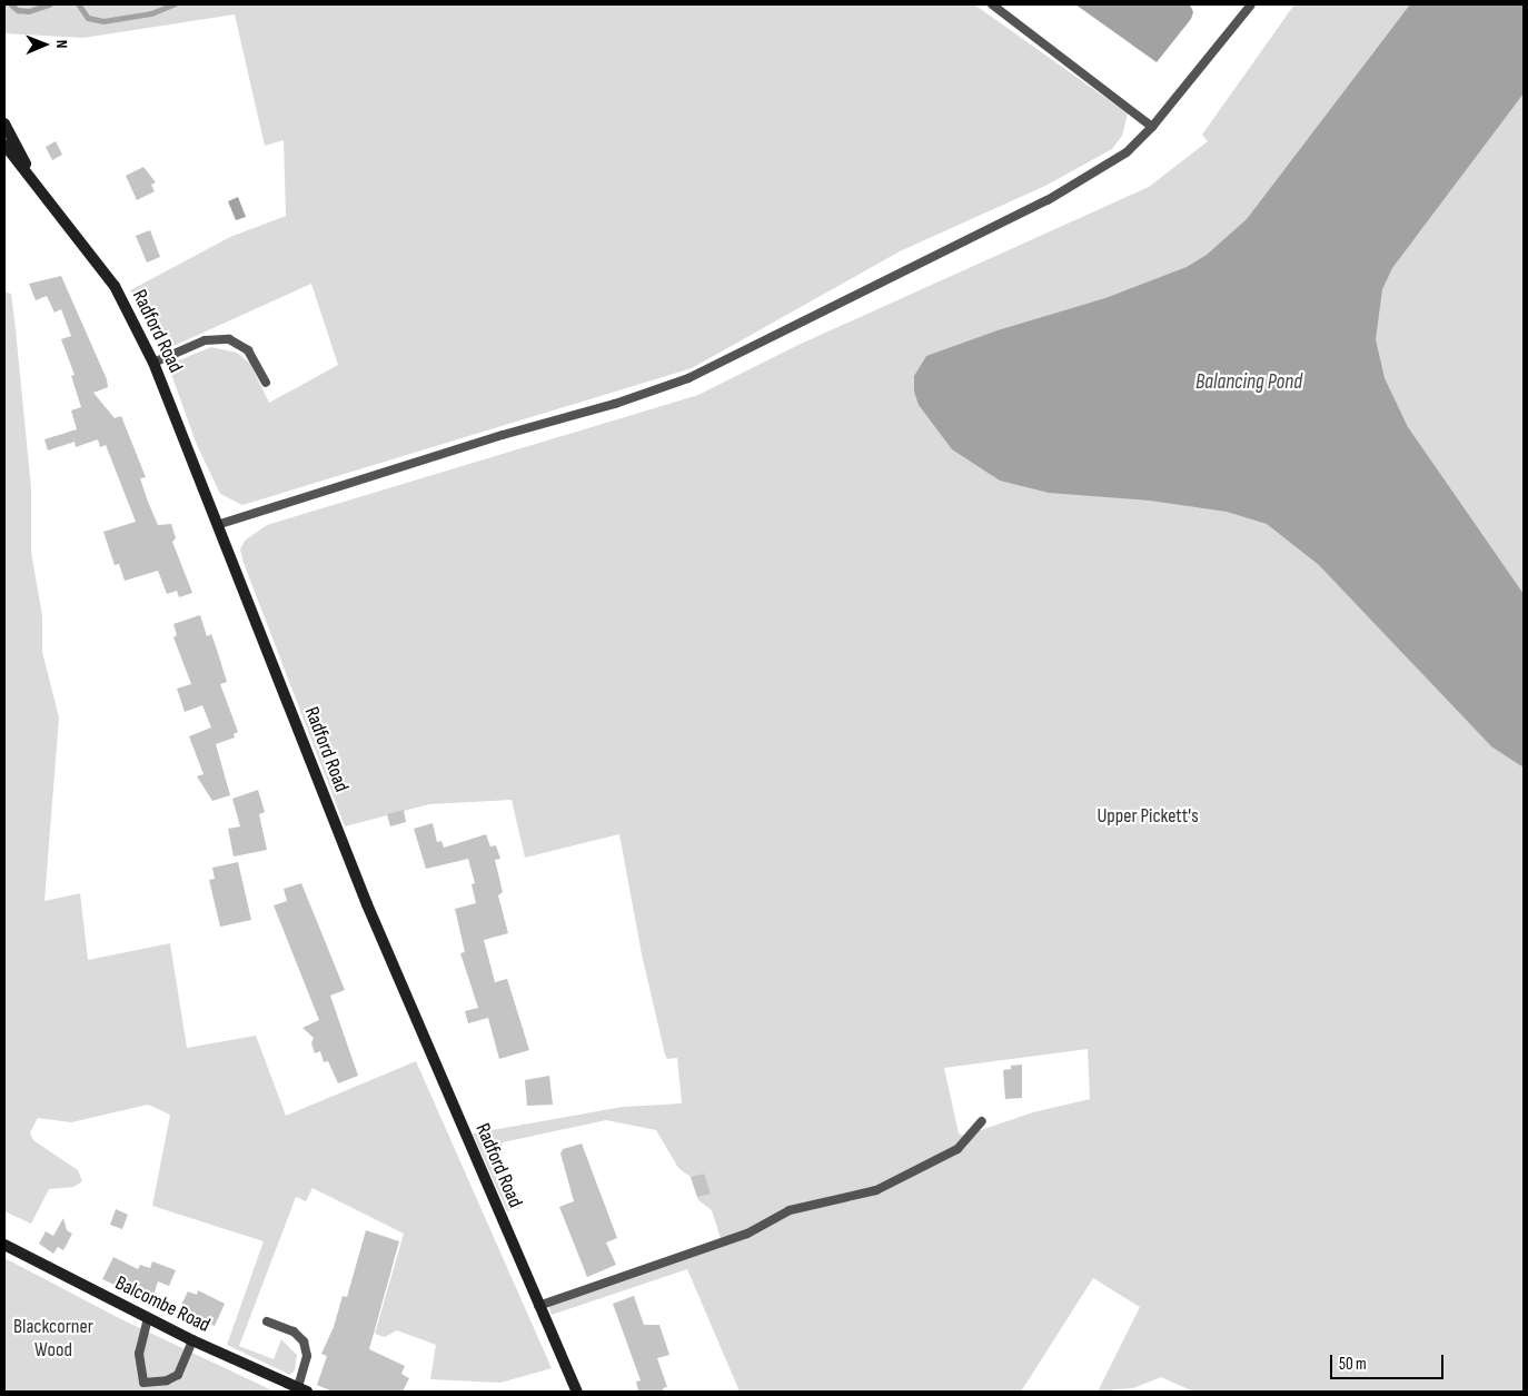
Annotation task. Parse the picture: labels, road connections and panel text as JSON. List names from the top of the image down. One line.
{"streets":{"street":["Radford Road","Balcombe Road"]},"water":["Balancing Pond"],"parks":["Upper Pickett's","Blackcorner Wood"],"scale_bar":"50 m","north":"right"}
